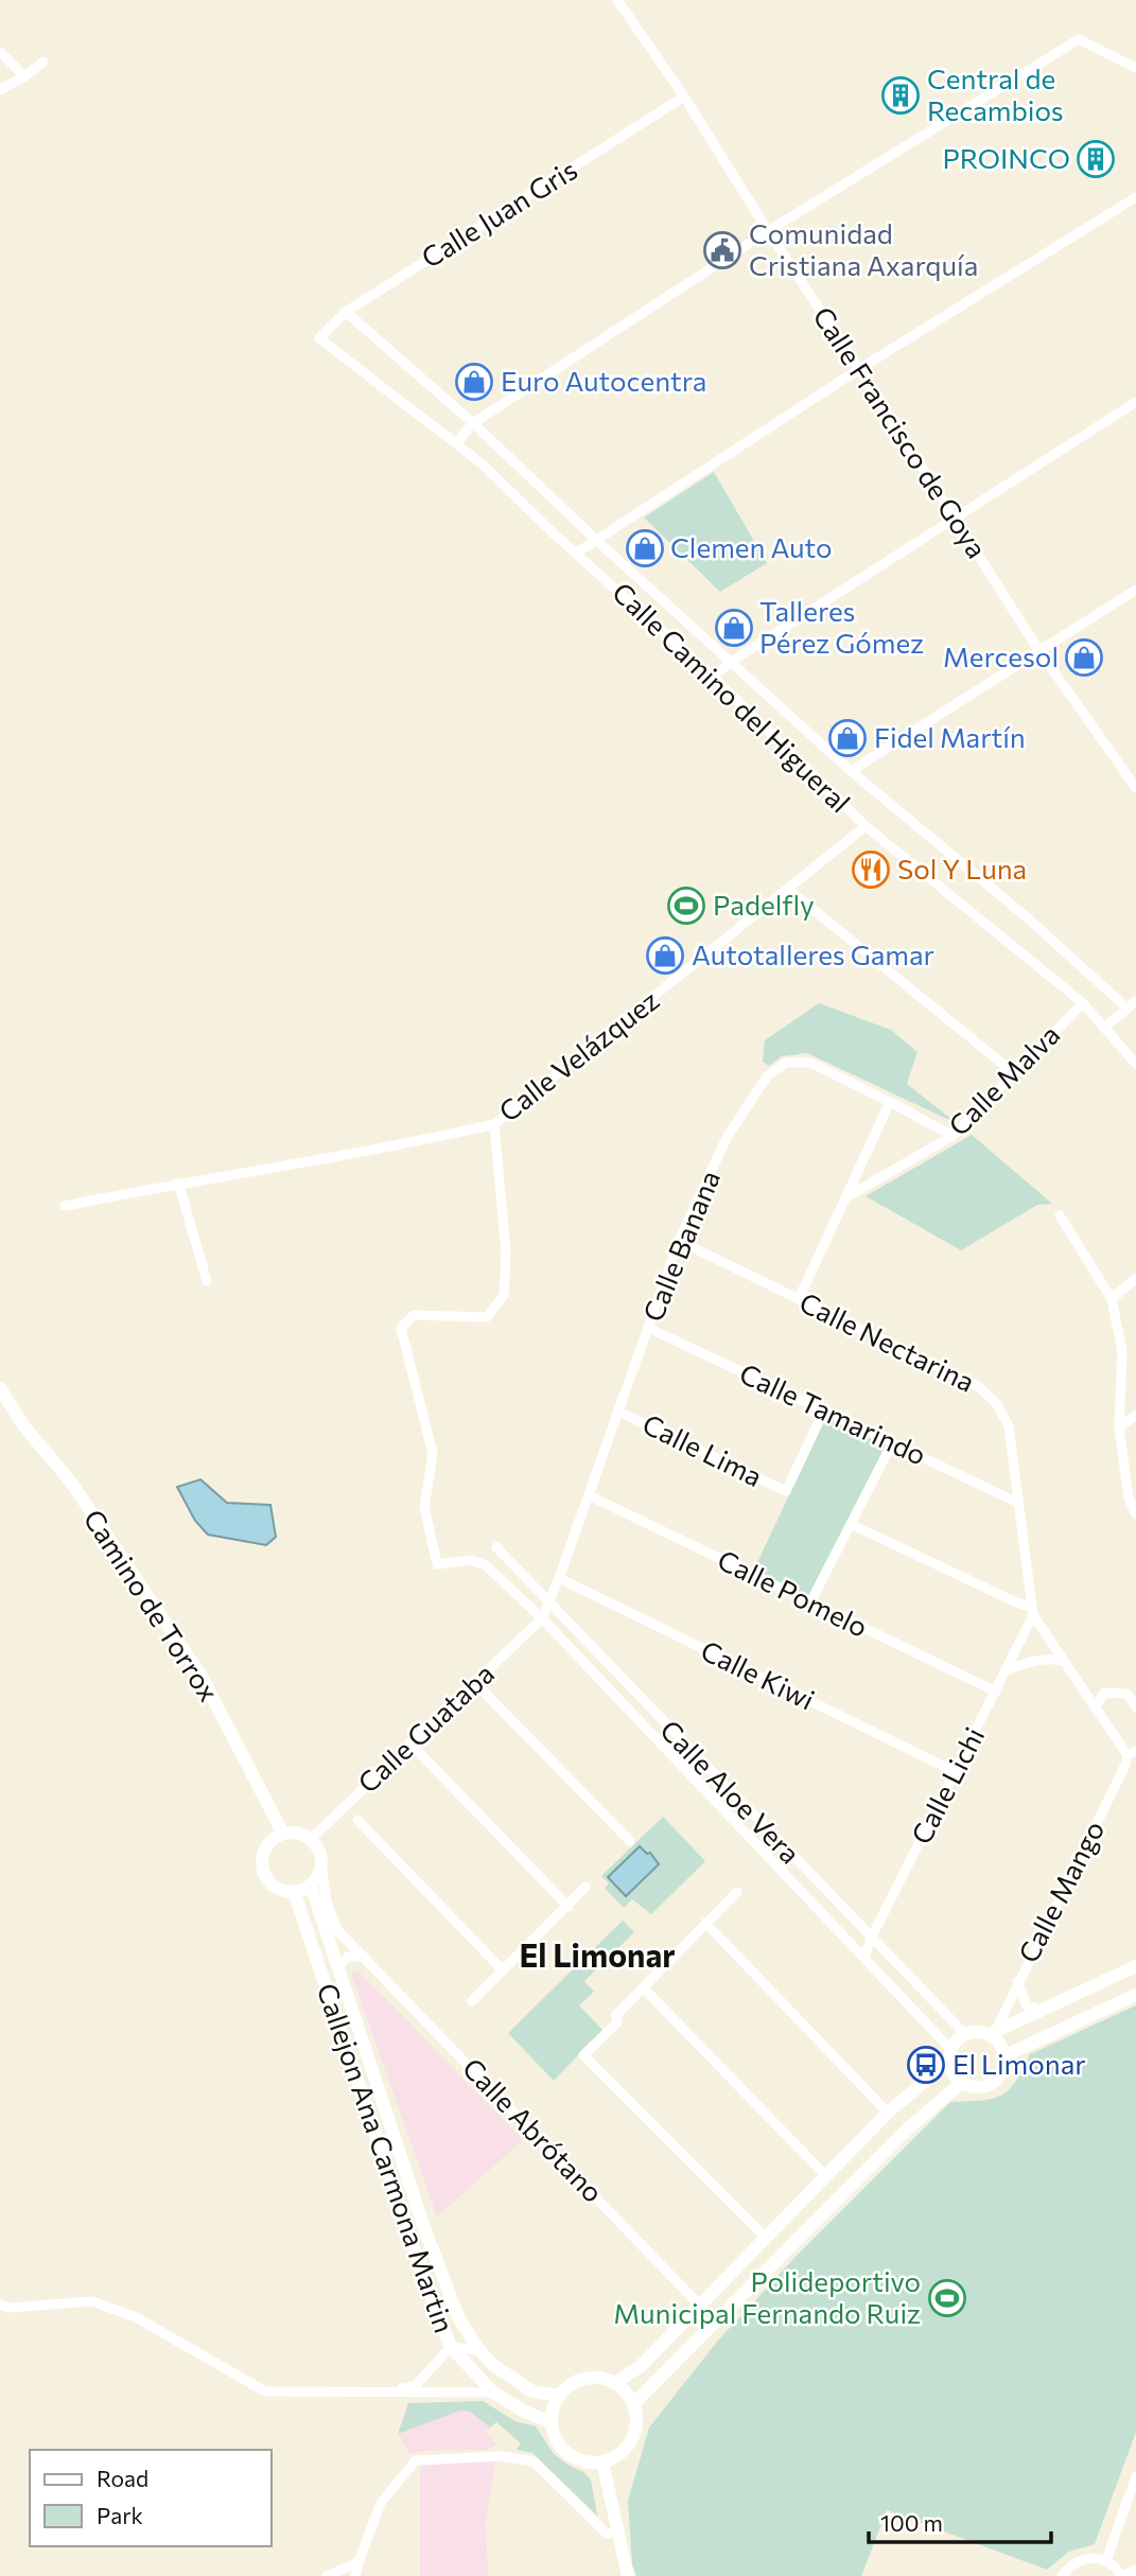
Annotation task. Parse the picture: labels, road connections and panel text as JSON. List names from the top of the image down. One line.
{"streets":{"street":["Calle Juan Gris","Calle Francisco de Goya","Calle Camino del Higueral","Calle Velázquez","Calle Malva","Calle Banana","Calle Nectarina","Calle Tamarindo","Calle Lima","Calle Pomelo","Camino de Torrox","Calle Kiwi","Calle Guataba","Calle Lichi","Calle Aloe Vera","Calle Mango","Calle Abrótano","Callejon Ana Carmona Martin"]},"crossings":[["Calle Juan Gris","Calle Francisco de Goya"],["Calle Juan Gris","Calle Camino del Higueral"],["Calle Camino del Higueral","Calle Velázquez"],["Calle Camino del Higueral","Calle Malva"],["Calle Velázquez","Calle Aloe Vera"],["Calle Malva","Calle Banana"],["Calle Banana","Calle Nectarina"],["Calle Banana","Calle Tamarindo"],["Calle Banana","Calle Lima"],["Calle Banana","Calle Pomelo"],["Calle Banana","Calle Kiwi"],["Calle Banana","Calle Guataba"],["Calle Banana","Calle Aloe Vera"],["Calle Nectarina","Calle Tamarindo"],["Calle Nectarina","Calle Lichi"],["Calle Nectarina","Calle Mango"],["Calle Tamarindo","Calle Lima"],["Calle Pomelo","Calle Lichi"],["Camino de Torrox","Calle Guataba"],["Camino de Torrox","Calle Abrótano"],["Camino de Torrox","Callejon Ana Carmona Martin"],["Calle Kiwi","Calle Lichi"],["Calle Guataba","Calle Aloe Vera"],["Calle Guataba","Calle Abrótano"],["Calle Guataba","Callejon Ana Carmona Martin"],["Calle Lichi","Calle Aloe Vera"],["Calle Aloe Vera","Calle Mango"],["Calle Abrótano","Callejon Ana Carmona Martin"]],"districts":["El Limonar"],"places":{"building":["Central de Recambios","PROINCO"],"public building":["Comunidad Cristiana Axarquía"],"shop":["Euro Autocentra","Clemen Auto","Talleres Pérez Gómez","Mercesol","Fidel Martín","Autotalleres Gamar"],"restaurant":["Sol Y Luna"],"sports":["Padelfly","Polideportivo Municipal Fernando Ruiz"],"bus stop":["El Limonar"]},"legend":["Road","Park"],"scale_bar":"100 m"}
